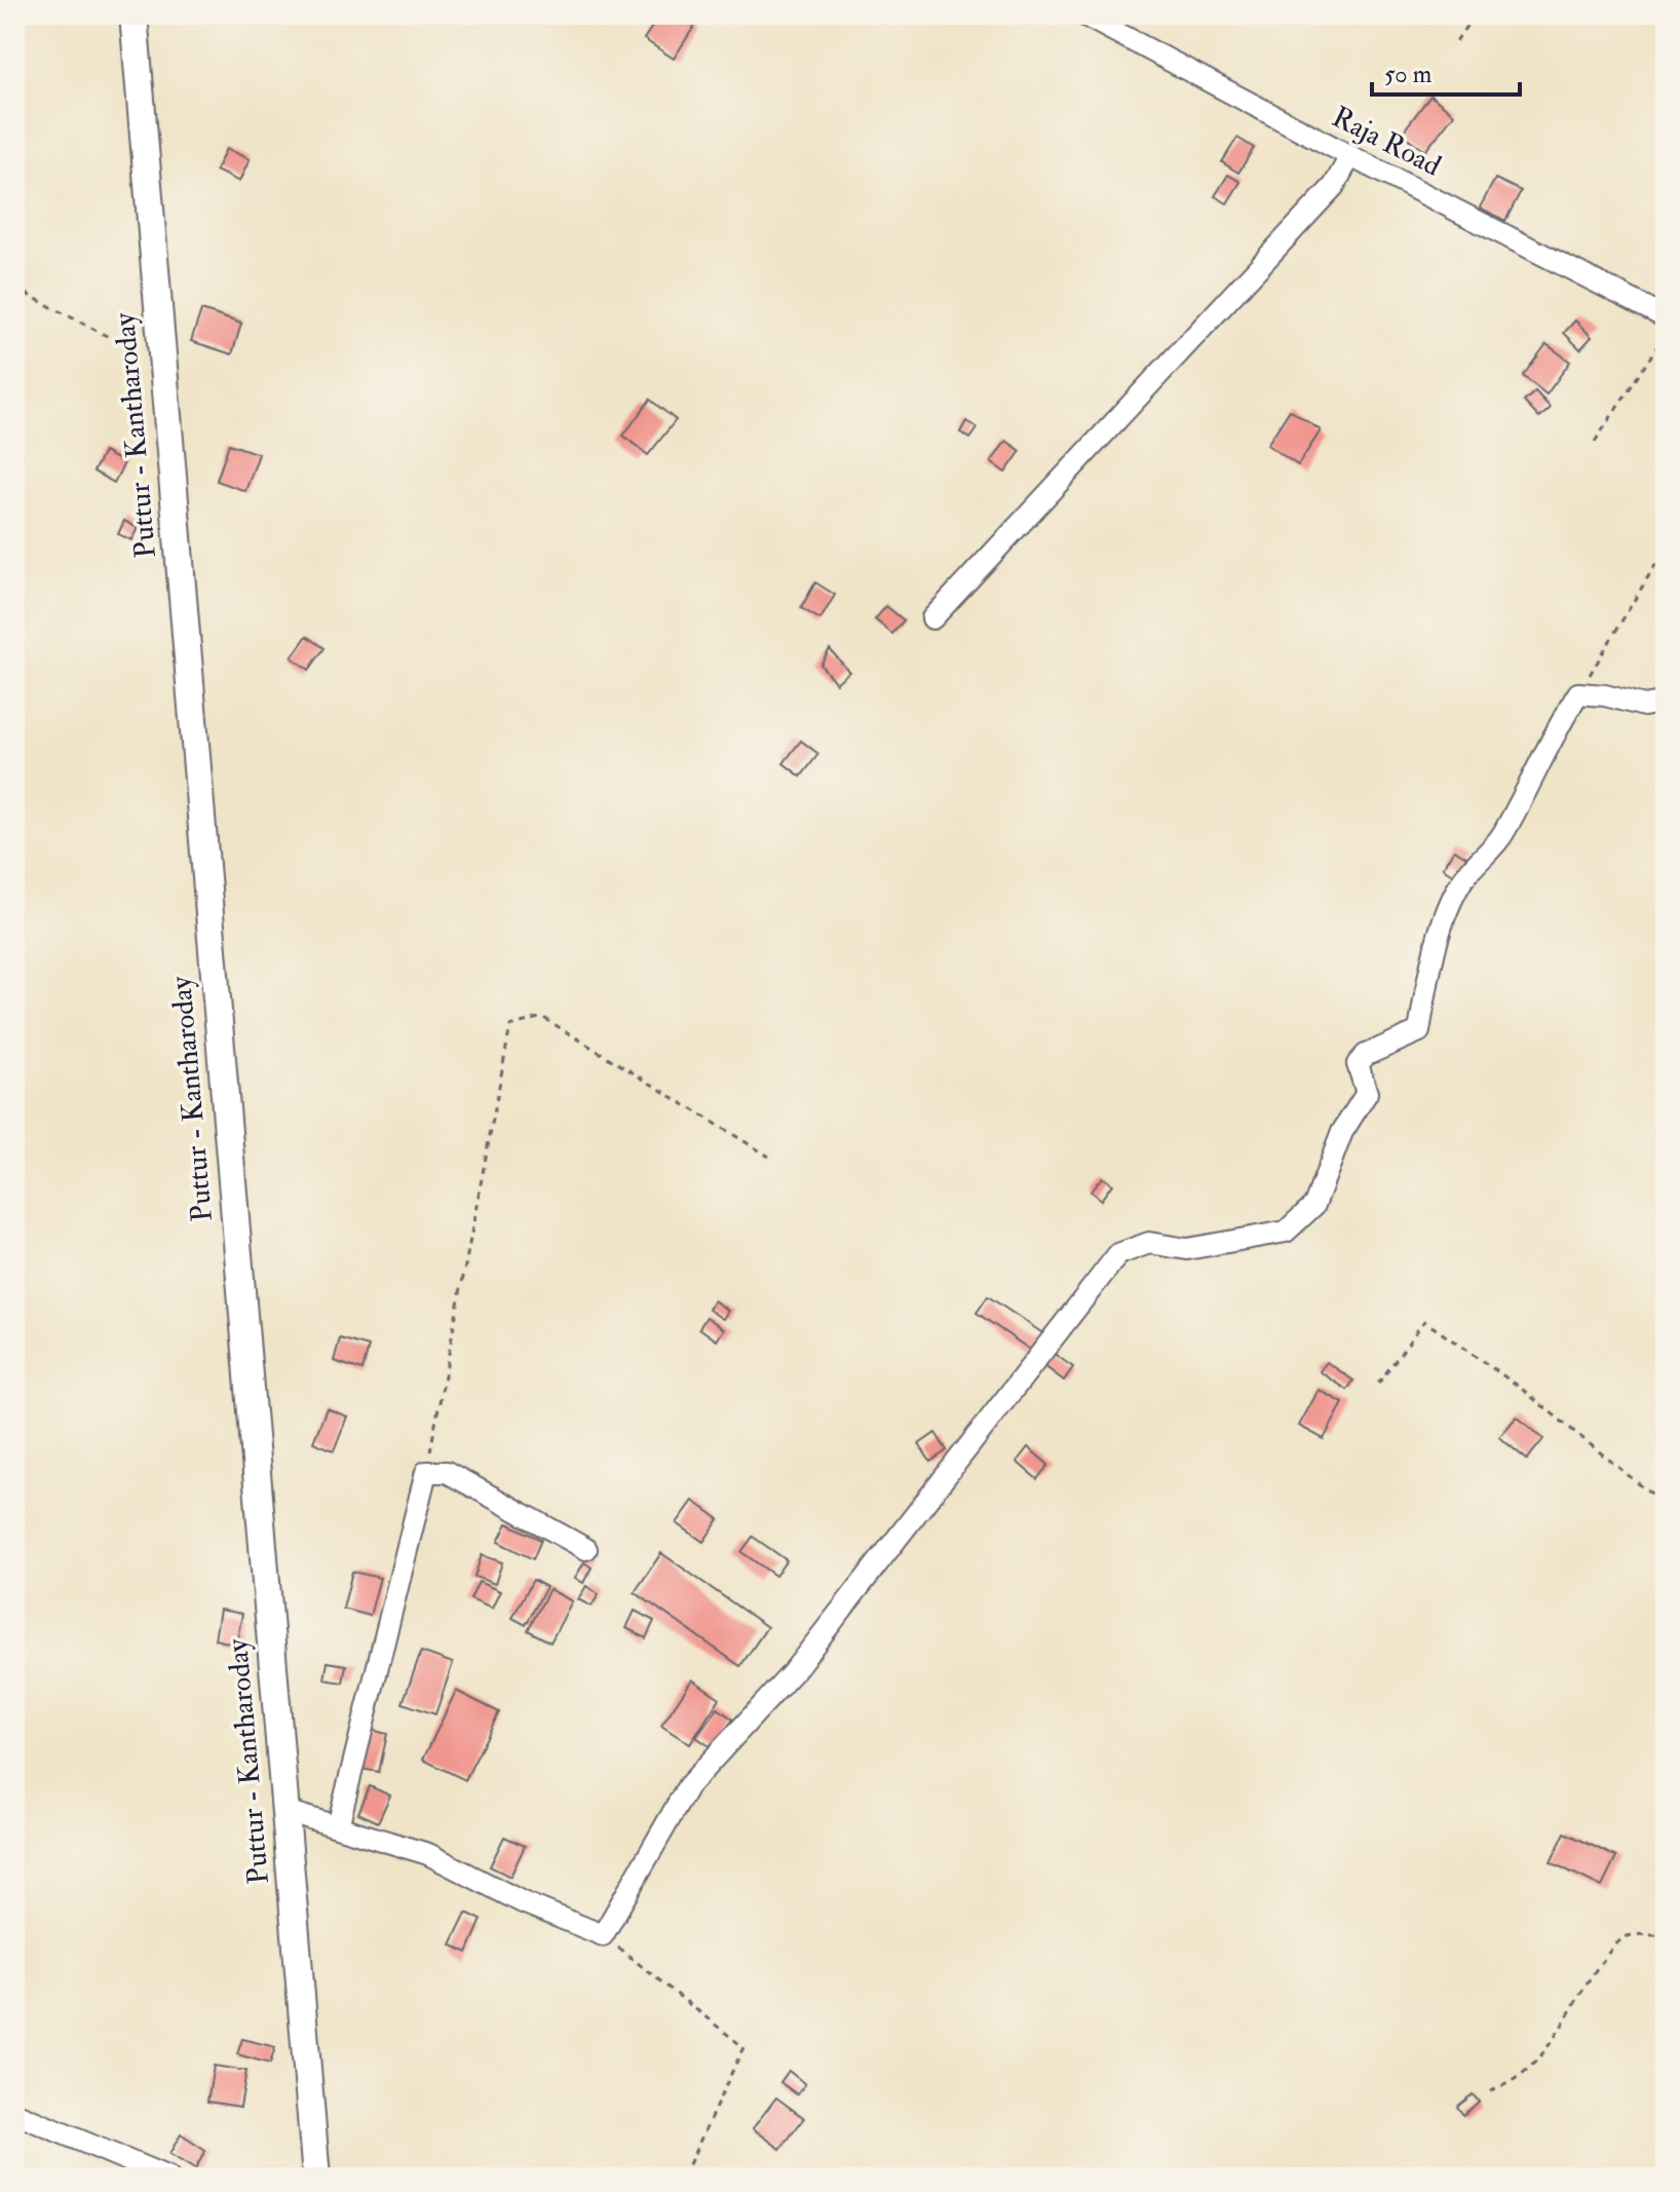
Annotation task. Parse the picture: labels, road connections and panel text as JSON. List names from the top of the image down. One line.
{"streets":{"main road":["Puttur - Kantharoday"],"street":["Raja Road"]},"scale_bar":"50 m"}
